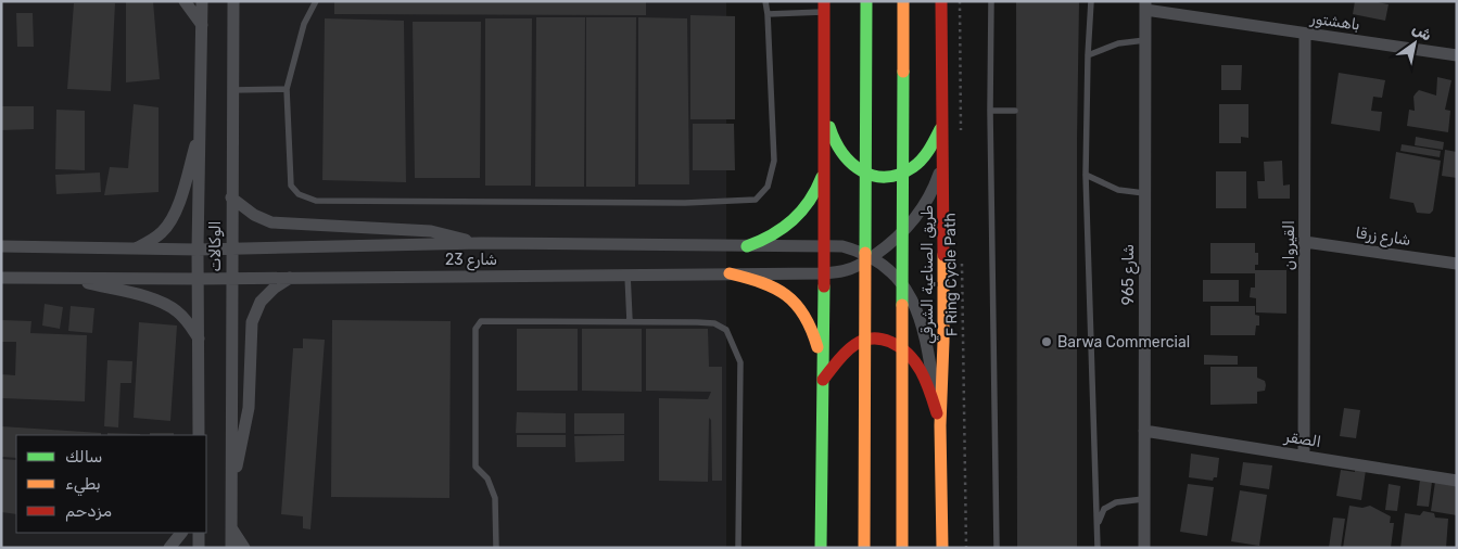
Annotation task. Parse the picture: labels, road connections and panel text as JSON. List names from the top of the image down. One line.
{"streets":{"main road":["طريق الصناعية الشرقي"],"street":["باهشتور","شارع زرقا","القيروان","الوكالات","شارع 23","شارع 965","الصقر"],"path":["F Ring Cycle Path"]},"crossings":[["باهشتور","القيروان"],["باهشتور","شارع 965"],["شارع زرقا","القيروان"],["القيروان","الصقر"],["الوكالات","شارع 23"],["شارع 23","طريق الصناعية الشرقي"],["شارع 965","الصقر"]],"places":["Barwa Commercial"],"legend":["سالك","بطيء","مزدحم"],"north":"top right"}
